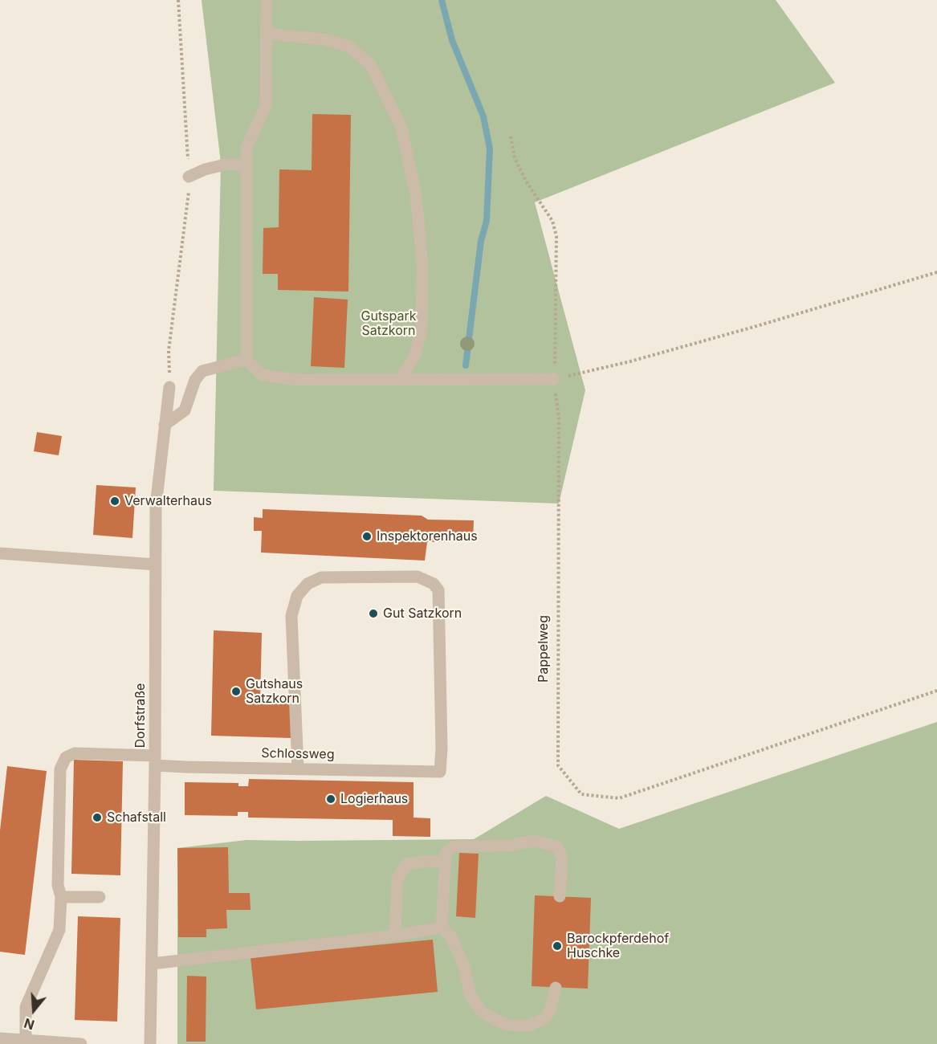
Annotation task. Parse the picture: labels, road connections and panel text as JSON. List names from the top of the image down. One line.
{"streets":{"street":["Dorfstraße","Schlossweg"],"path":["Pappelweg"]},"crossings":[["Dorfstraße","Schlossweg"]],"parks":["Gutspark Satzkorn"],"places":["Verwalterhaus","Inspektorenhaus","Gut Satzkorn","Gutshaus Satzkorn","Logierhaus","Schafstall","Barockpferdehof Huschke"],"north":"bottom"}
